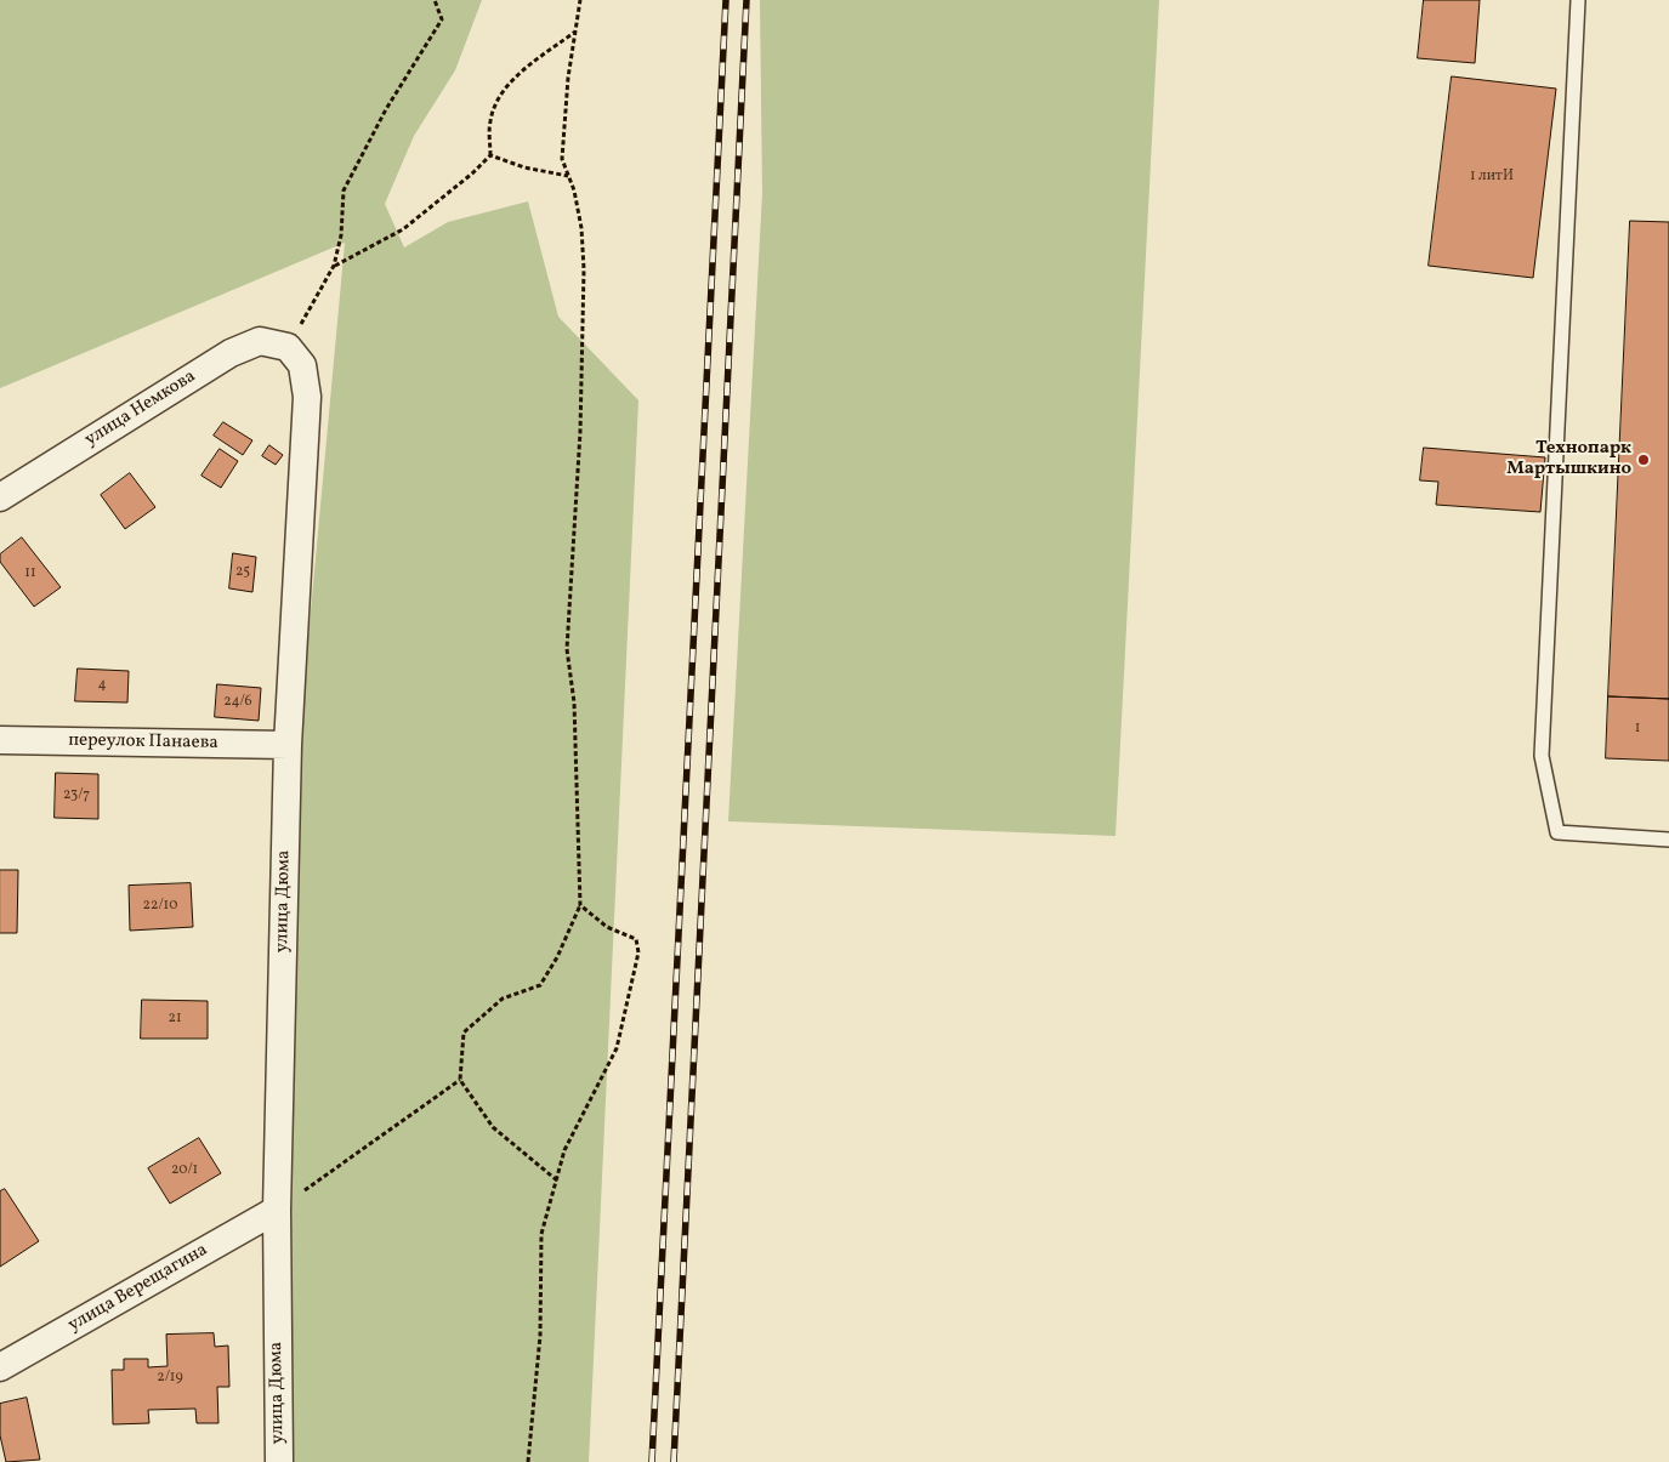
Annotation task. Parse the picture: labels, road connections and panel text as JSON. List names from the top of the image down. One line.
{"streets":{"street":["улица Немкова","переулок Панаева","улица Дюма","улица Верещагина"]},"crossings":[["улица Немкова","улица Дюма"],["переулок Панаева","улица Дюма"],["улица Дюма","улица Верещагина"]],"places":["Технопарк Мартышкино"],"house_numbers":["1 литИ","25","11","4","24/6","1","23/7","22/10","21","20/1","2/19"]}
